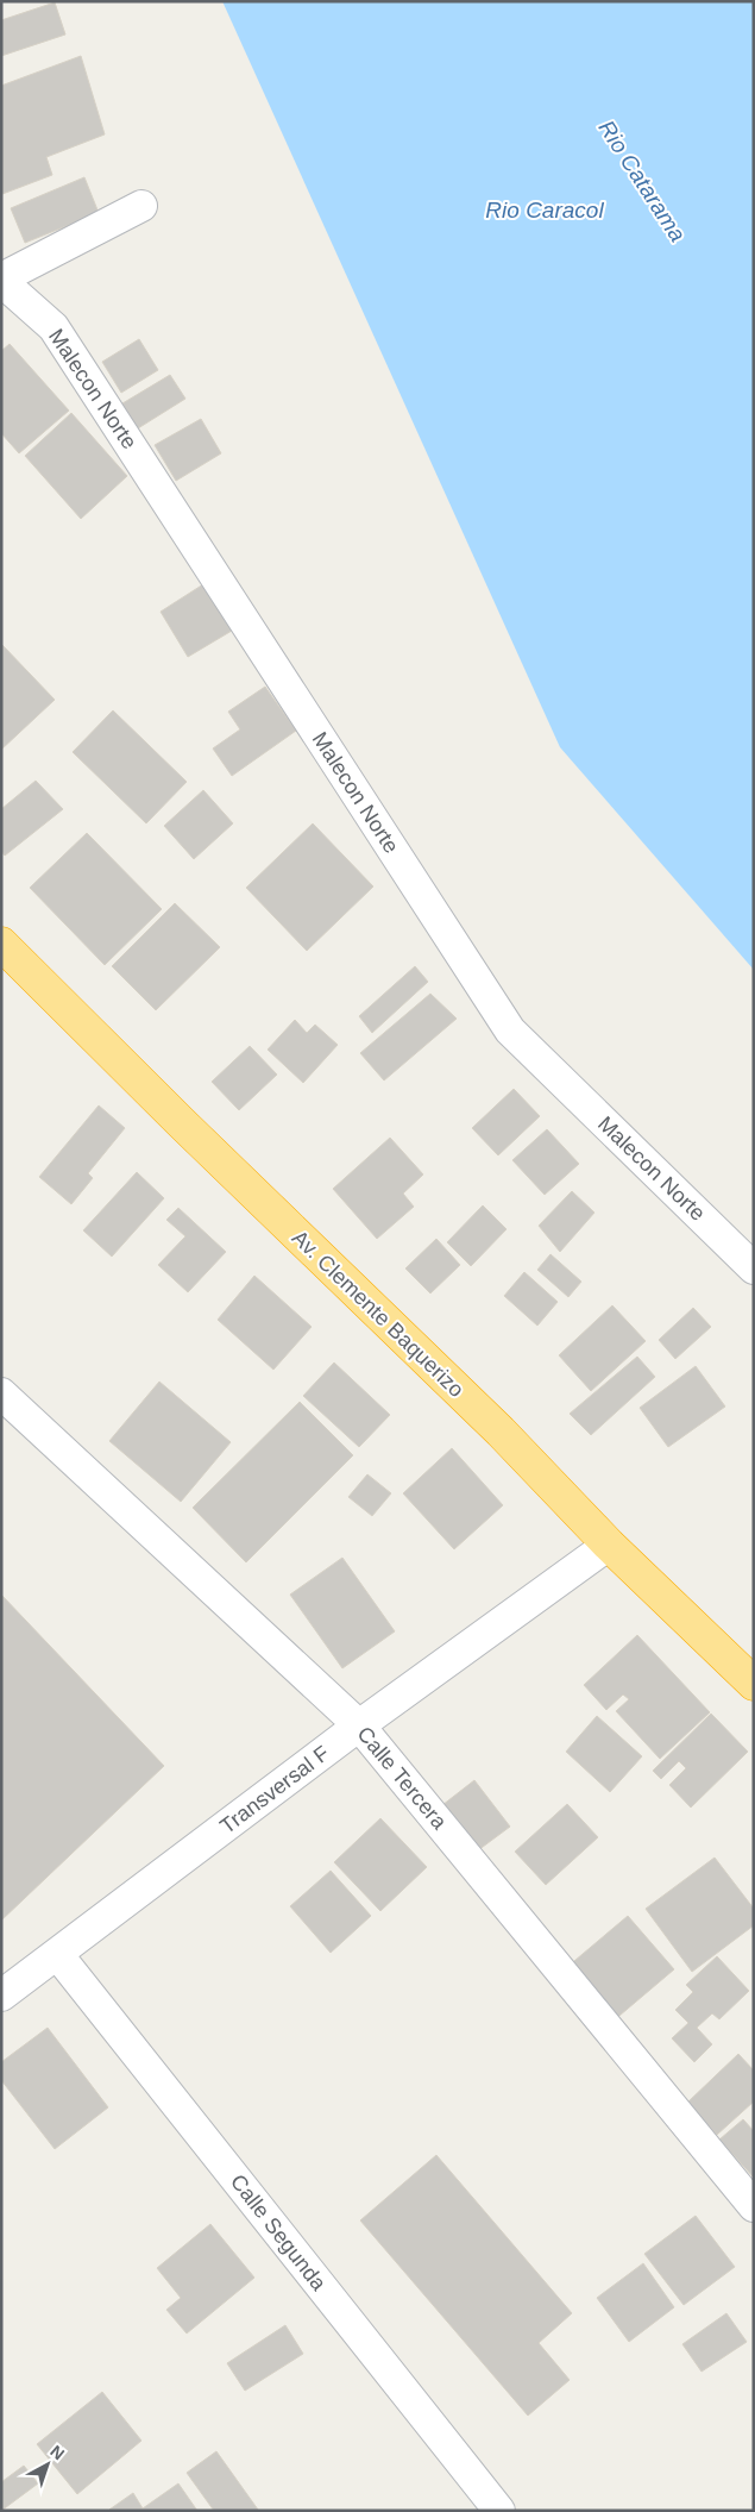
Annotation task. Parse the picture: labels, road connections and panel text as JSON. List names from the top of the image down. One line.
{"streets":{"highway":["Av. Clemente Baquerizo"],"street":["Malecon Norte","Calle Tercera","Transversal F","Calle Segunda"]},"crossings":[["Av. Clemente Baquerizo","Transversal F"],["Calle Tercera","Transversal F"],["Transversal F","Calle Segunda"]],"water":["Rio Catarama","Rio Caracol"],"north":"top right"}
